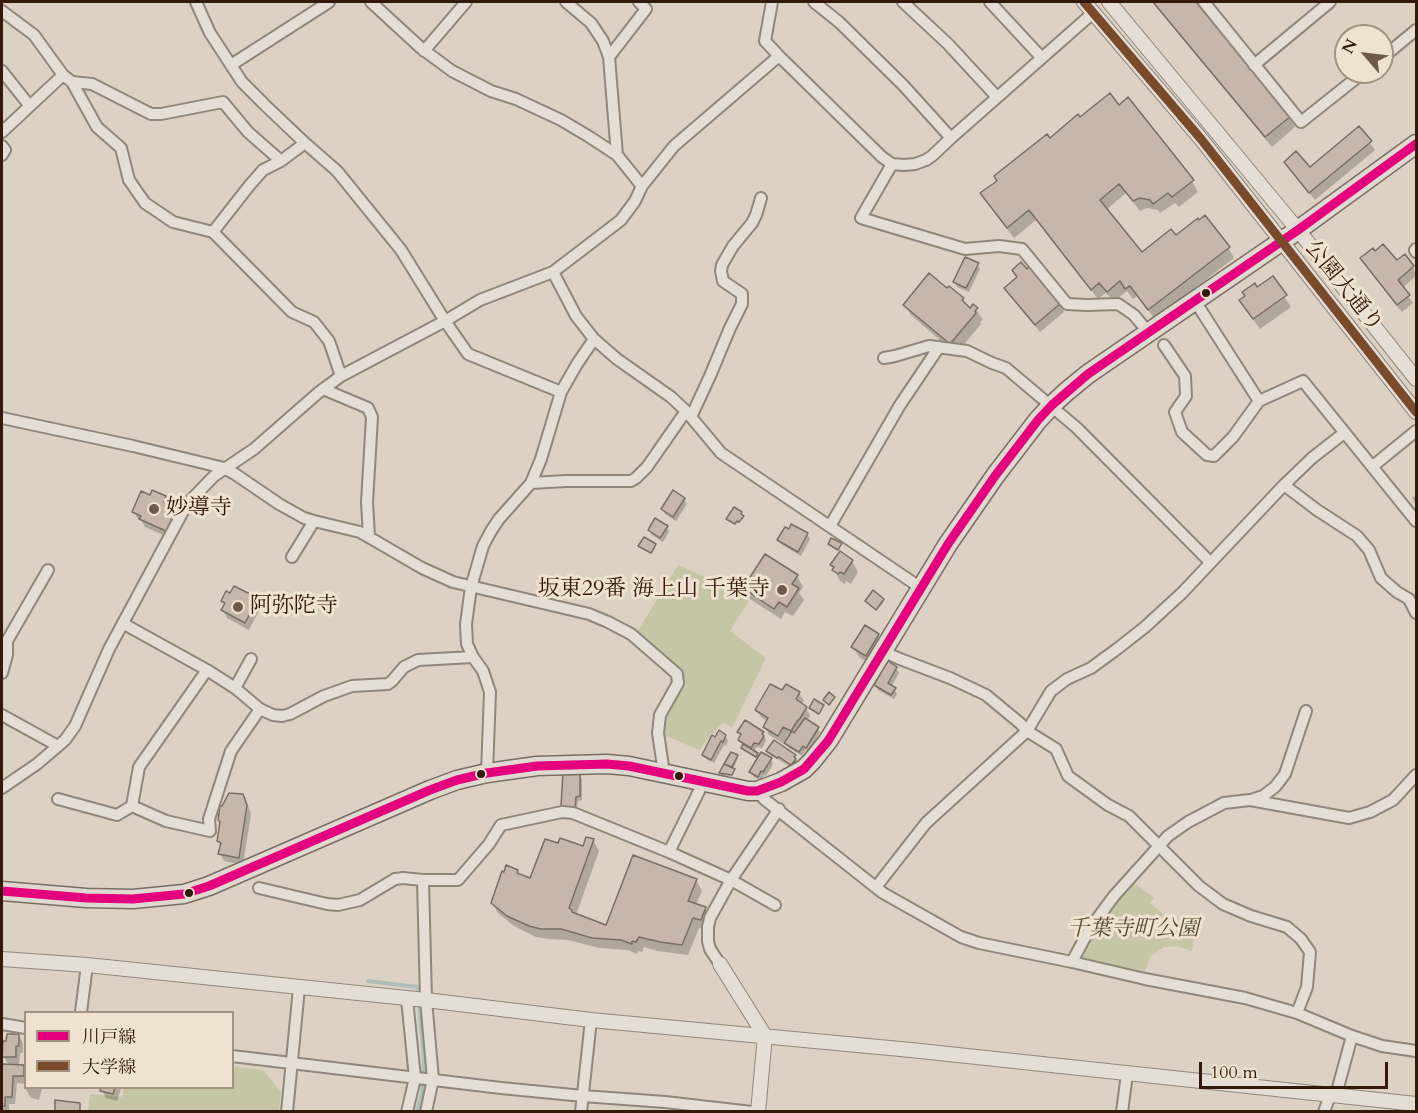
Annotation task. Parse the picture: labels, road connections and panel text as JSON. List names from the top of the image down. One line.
{"streets":{"street":["公園大通り"]},"parks":["千葉寺町公園"],"places":["妙導寺","坂東29番 海上山 千葉寺","阿弥陀寺"],"lines":["transit line 大学線","transit line 川戸線"],"legend":["川戸線","大学線"],"scale_bar":"100 m","north":"top left"}
